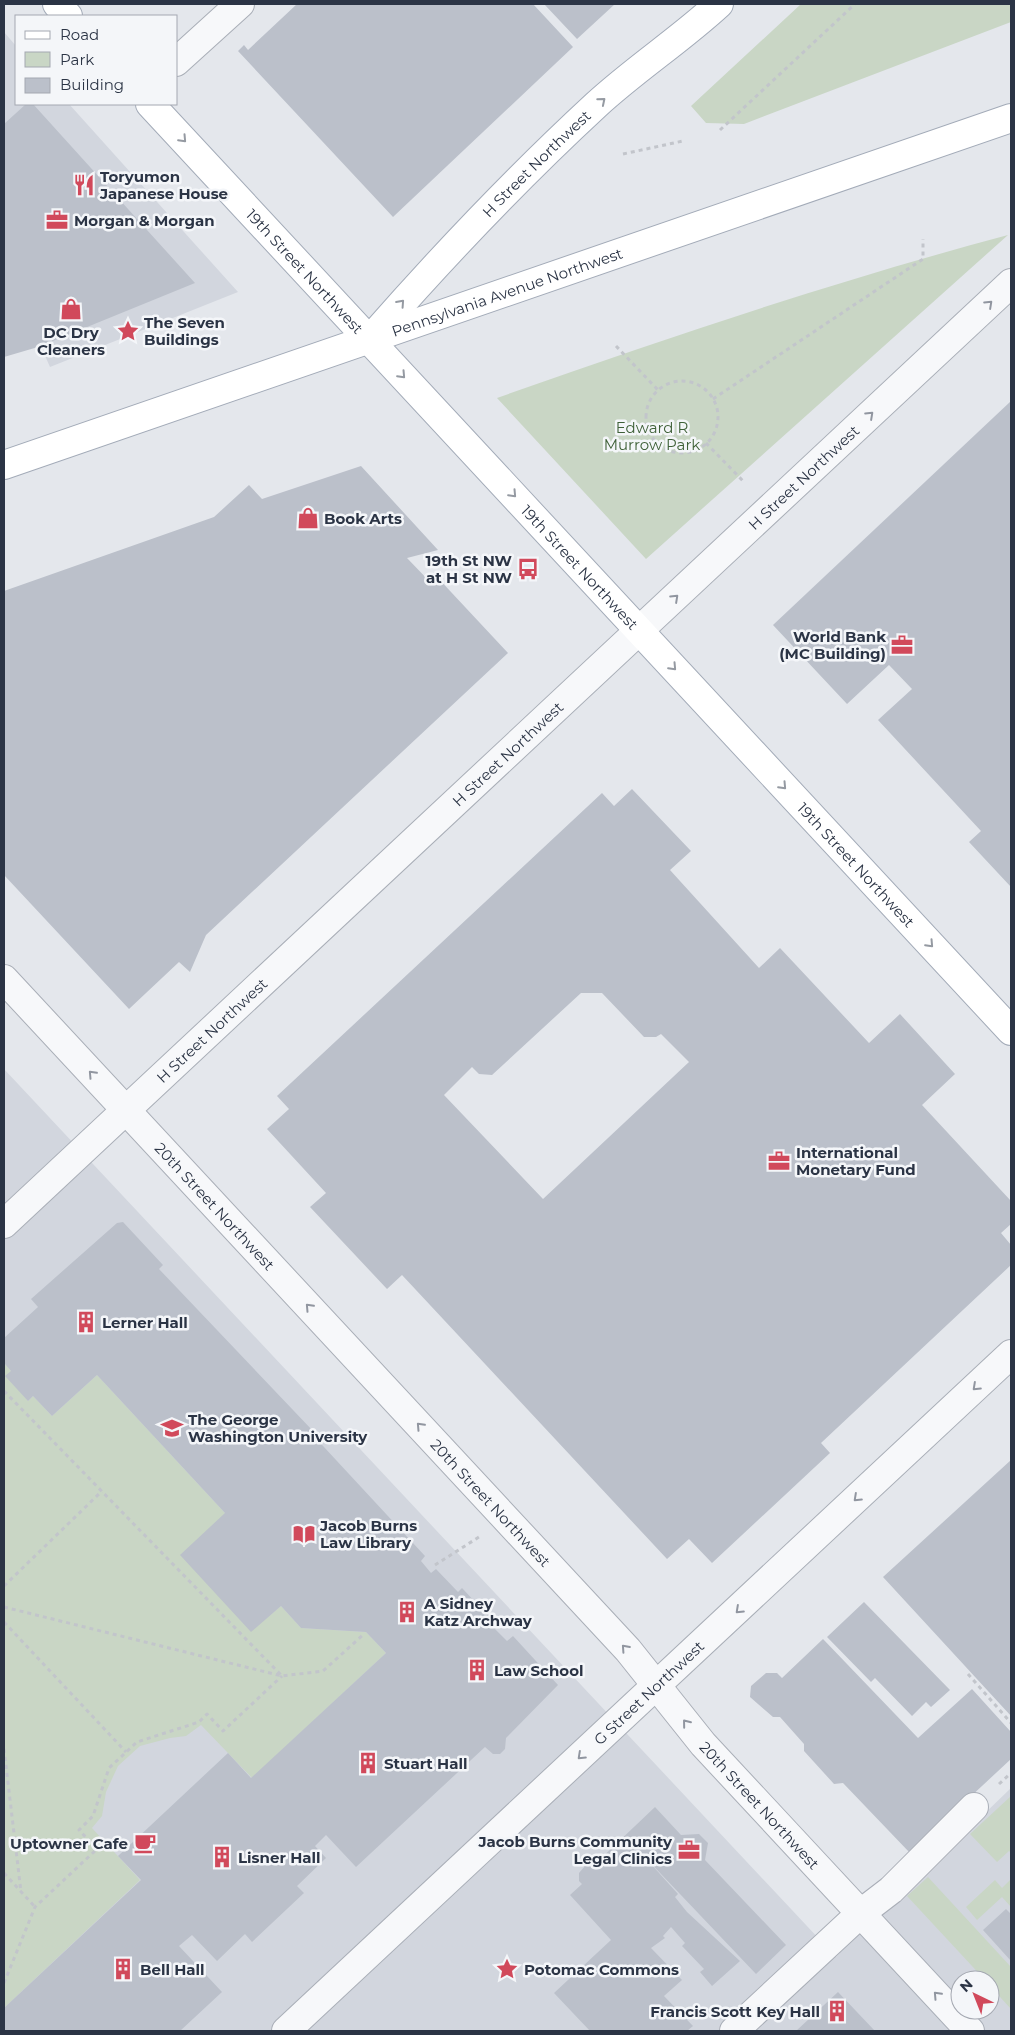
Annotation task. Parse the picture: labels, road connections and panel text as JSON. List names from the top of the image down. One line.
{"streets":{"main road":["H Street Northwest","19th Street Northwest","Pennsylvania Avenue Northwest"],"street":["20th Street Northwest","G Street Northwest"]},"crossings":[["H Street Northwest","19th Street Northwest"],["H Street Northwest","Pennsylvania Avenue Northwest"],["H Street Northwest","20th Street Northwest"],["19th Street Northwest","Pennsylvania Avenue Northwest"],["20th Street Northwest","G Street Northwest"]],"one_way":["H Street Northwest","19th Street Northwest","20th Street Northwest","G Street Northwest"],"parks":["Edward R Murrow Park"],"places":{"restaurant":["Toryumon Japanese House"],"office":["Morgan & Morgan","World Bank (MC Building)","International Monetary Fund","Jacob Burns Community Legal Clinics"],"shop":["DC Dry Cleaners","Book Arts"],"place":["The Seven Buildings","Potomac Commons"],"bus stop":["19th St NW at H St NW"],"building":["Lerner Hall","A Sidney Katz Archway","Law School","Stuart Hall","Lisner Hall","Bell Hall","Francis Scott Key Hall"],"school or university":["The George Washington University"],"library":["Jacob Burns Law Library"],"cafe":["Uptowner Cafe"]},"legend":["Road","Park","Building"],"north":"top left"}
